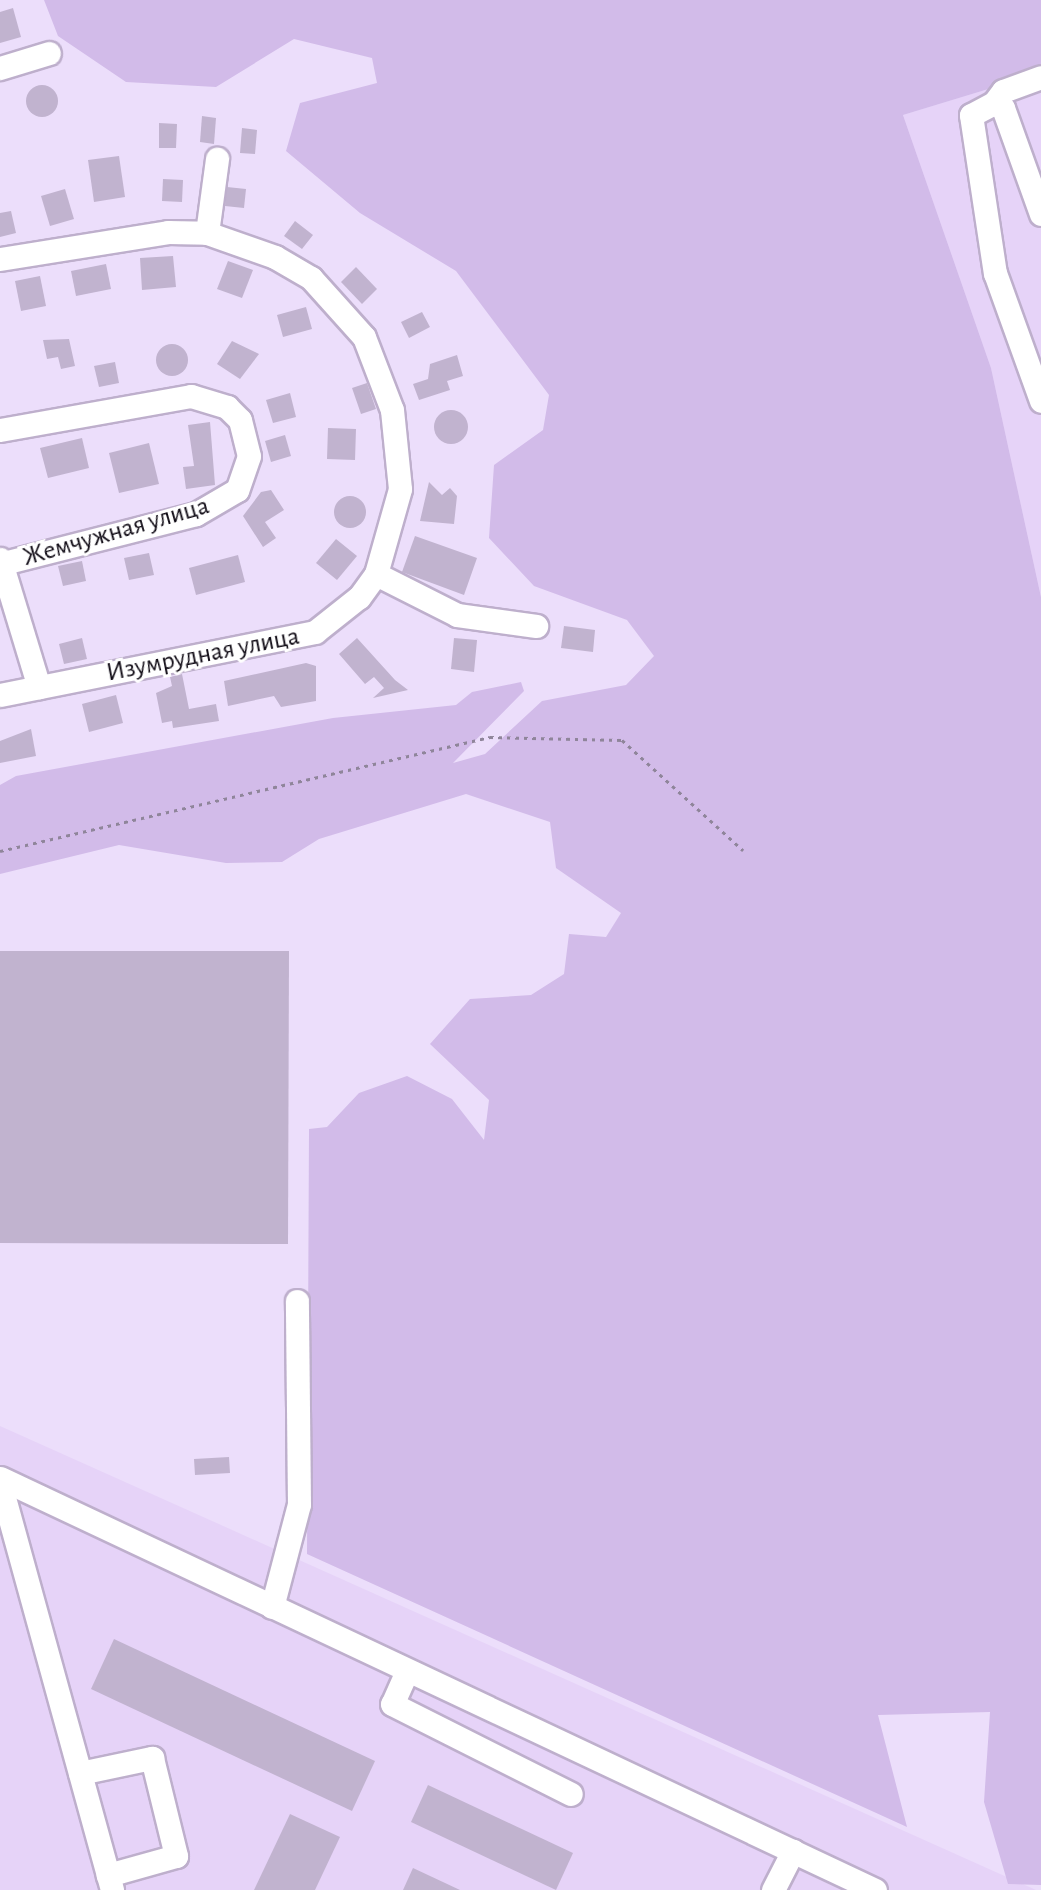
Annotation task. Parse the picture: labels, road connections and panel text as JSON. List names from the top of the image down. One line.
{"streets":{"street":["Жемчужная улица","Изумрудная улица"]}}
